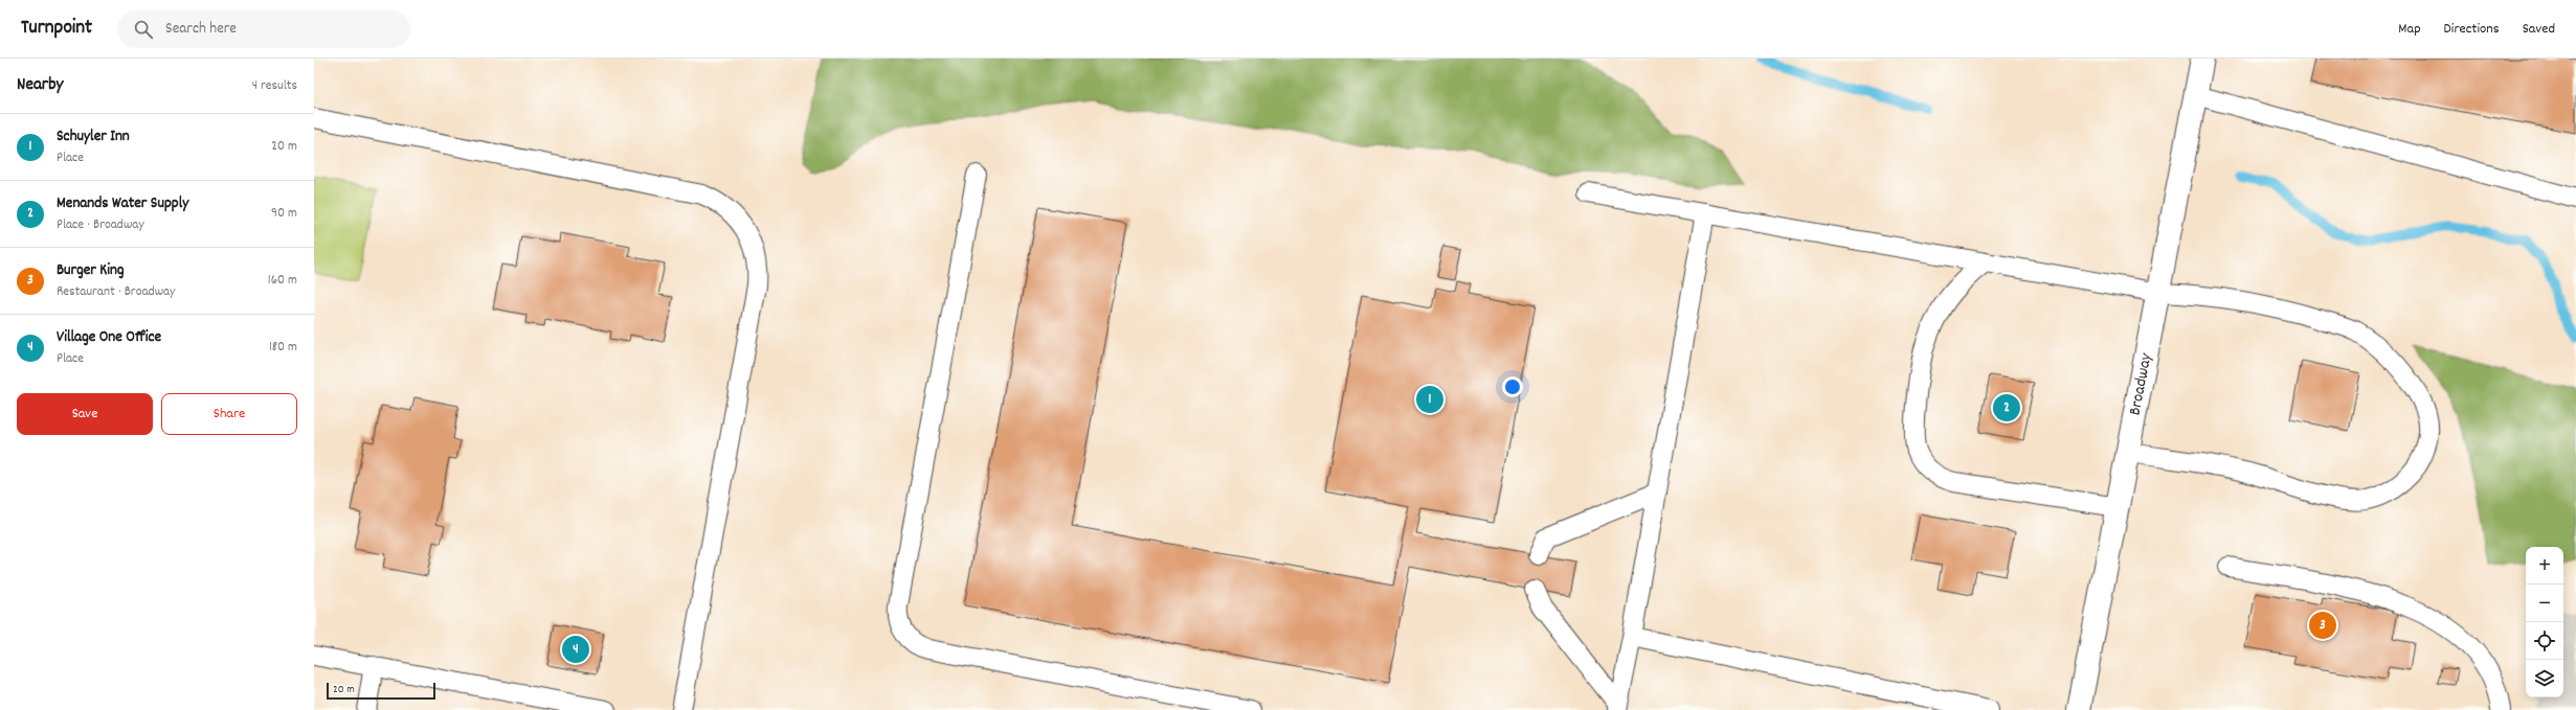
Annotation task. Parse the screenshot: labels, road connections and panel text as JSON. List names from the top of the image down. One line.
{"streets":{"main road":["Broadway"]},"scale_bar":"20 m","page":{"header":"Turnpoint","search":"Search here","nav":["Map","Directions","Saved"],"heading":["Nearby","4 results"],"list":[{"mark":"1","name":"Schuyler Inn","note":"Place","value":"20 m"},{"mark":"2","name":"Menands Water Supply","note":"Place · Broadway","value":"90 m"},{"mark":"3","name":"Burger King","note":"Restaurant · Broadway","value":"160 m"},{"mark":"4","name":"Village One Office","note":"Place","value":"180 m"}],"buttons":["Save","Share"],"pins":["1","2","3","4"],"map_buttons":["+","−"],"scale":"20 m"}}
